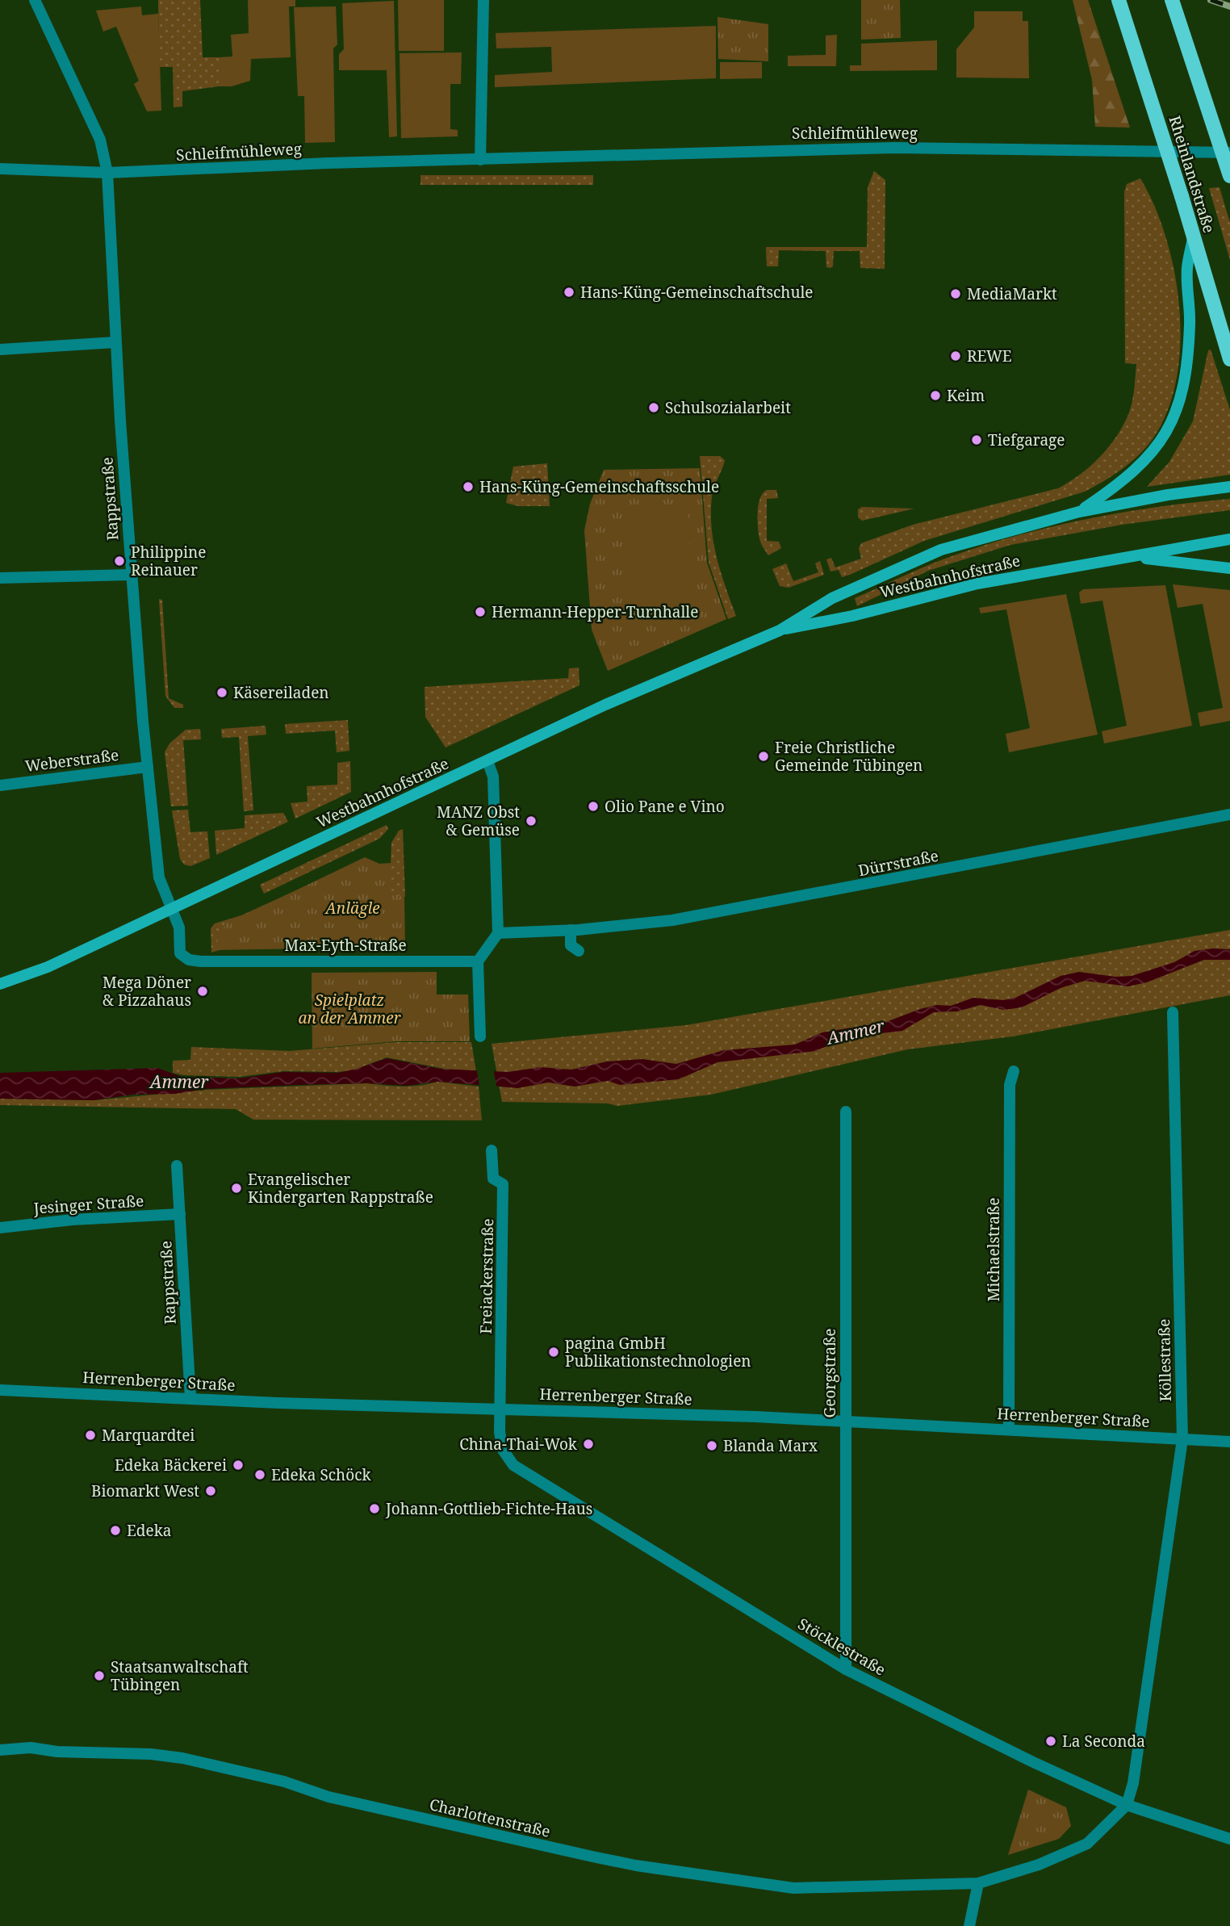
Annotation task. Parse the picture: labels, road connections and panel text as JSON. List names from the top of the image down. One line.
{"streets":{"main road":["Rheinlandstraße","Westbahnhofstraße"],"street":["Schleifmühleweg","Rappstraße","Weberstraße","Dürrstraße","Max-Eyth-Straße","Jesinger Straße","Michaelstraße","Freiackerstraße","Köllestraße","Georgstraße","Herrenberger Straße","Stöcklestraße","Charlottenstraße"]},"crossings":[["Schleifmühleweg","Rappstraße"],["Rappstraße","Westbahnhofstraße"],["Rappstraße","Weberstraße"],["Rappstraße","Max-Eyth-Straße"],["Rappstraße","Jesinger Straße"],["Rappstraße","Herrenberger Straße"],["Michaelstraße","Herrenberger Straße"],["Freiackerstraße","Herrenberger Straße"],["Freiackerstraße","Stöcklestraße"],["Köllestraße","Herrenberger Straße"],["Köllestraße","Stöcklestraße"],["Köllestraße","Charlottenstraße"],["Georgstraße","Herrenberger Straße"],["Georgstraße","Stöcklestraße"],["Herrenberger Straße","Stöcklestraße"],["Stöcklestraße","Charlottenstraße"]],"water":["Ammer"],"parks":["Anlägle","Spielplatz an der Ammer"],"places":["Hans-Küng-Gemeinschaftschule","MediaMarkt","REWE","Keim","Schulsozialarbeit","Tiefgarage","Hans-Küng-Gemeinschaftsschule","Philippine Reinauer","Hermann-Hepper-Turnhalle","Käsereiladen","Freie Christliche Gemeinde Tübingen","Olio Pane e Vino","MANZ Obst & Gemüse","Mega Döner & Pizzahaus","Evangelischer Kindergarten Rappstraße","pagina GmbH Publikationstechnologien","Marquardtei","China-Thai-Wok","Blanda Marx","Edeka Bäckerei","Edeka Schöck","Biomarkt West","Johann-Gottlieb-Fichte-Haus","Edeka","Staatsanwaltschaft Tübingen","La Seconda"]}
